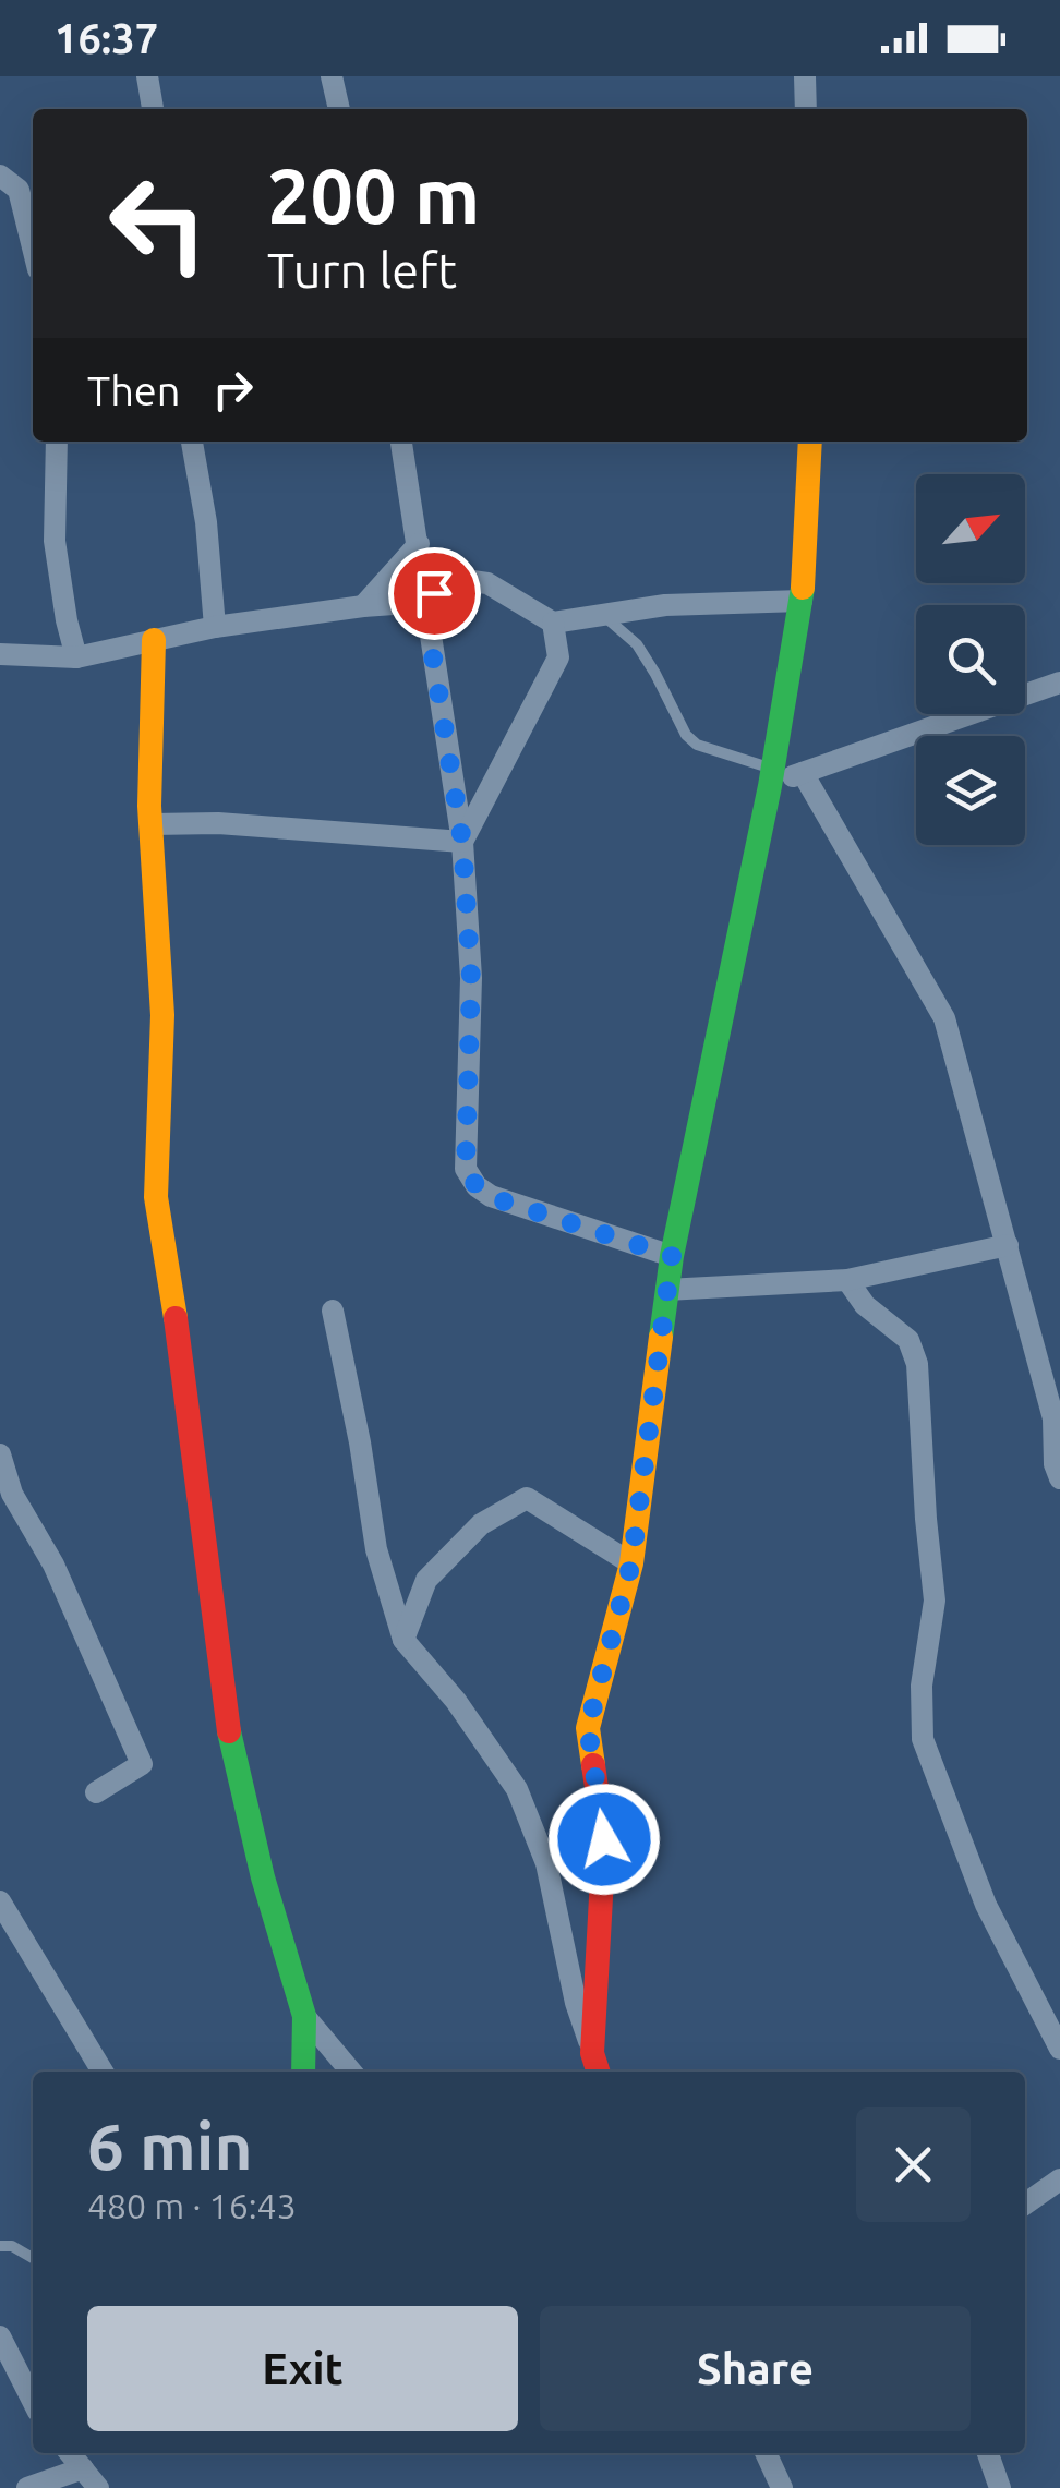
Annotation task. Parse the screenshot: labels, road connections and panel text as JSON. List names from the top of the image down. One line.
{"north":"top right","page":{"status":"16:37","turn":["200 m","Turn left"],"then":"Then","heading":["6 min","480 m · 16:43"],"buttons":["Exit","Share"]}}
